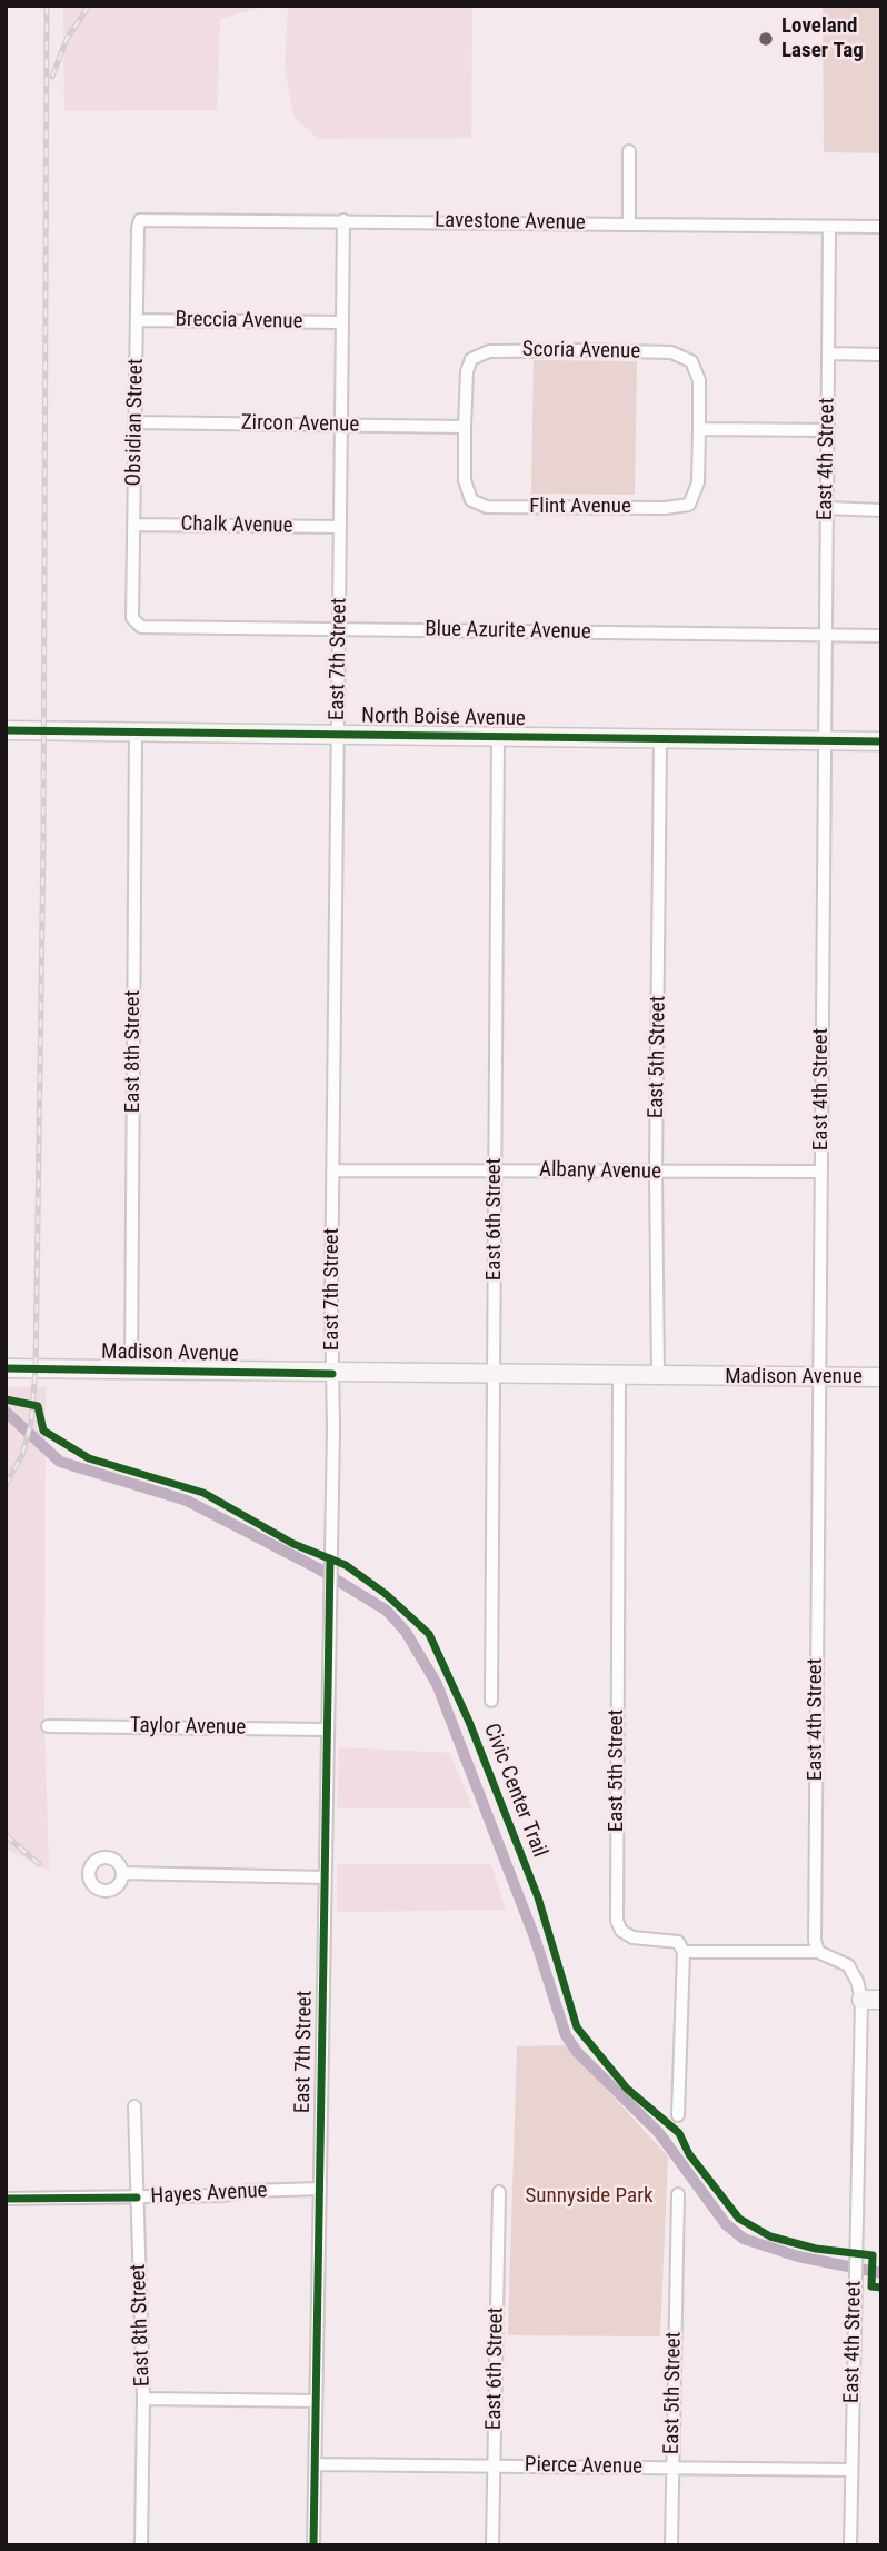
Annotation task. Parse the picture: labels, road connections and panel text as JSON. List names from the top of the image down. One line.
{"streets":{"street":["Lavestone Avenue","Breccia Avenue","Scoria Avenue","Obsidian Street","Zircon Avenue","East 4th Street","Flint Avenue","Chalk Avenue","Blue Azurite Avenue","East 7th Street","North Boise Avenue","East 8th Street","East 5th Street","Albany Avenue","East 6th Street","Madison Avenue","Taylor Avenue","Hayes Avenue","Pierce Avenue"],"cycle path":["Civic Center Trail"]},"crossings":[["Lavestone Avenue","Obsidian Street"],["Lavestone Avenue","East 4th Street"],["Lavestone Avenue","East 7th Street"],["Breccia Avenue","Obsidian Street"],["Breccia Avenue","East 7th Street"],["Scoria Avenue","Zircon Avenue"],["Scoria Avenue","Flint Avenue"],["Obsidian Street","Zircon Avenue"],["Obsidian Street","Chalk Avenue"],["Obsidian Street","Blue Azurite Avenue"],["Zircon Avenue","Flint Avenue"],["Zircon Avenue","East 7th Street"],["East 4th Street","Blue Azurite Avenue"],["East 4th Street","North Boise Avenue"],["East 4th Street","Albany Avenue"],["East 4th Street","Madison Avenue"],["East 4th Street","Pierce Avenue"],["Chalk Avenue","East 7th Street"],["Blue Azurite Avenue","East 7th Street"],["East 7th Street","North Boise Avenue"],["East 7th Street","Albany Avenue"],["East 7th Street","Madison Avenue"],["East 7th Street","Taylor Avenue"],["East 7th Street","Hayes Avenue"],["East 7th Street","Pierce Avenue"],["North Boise Avenue","East 8th Street"],["North Boise Avenue","East 5th Street"],["North Boise Avenue","East 6th Street"],["East 8th Street","Madison Avenue"],["East 8th Street","Hayes Avenue"],["East 5th Street","Albany Avenue"],["East 5th Street","Madison Avenue"],["East 5th Street","Pierce Avenue"],["Albany Avenue","East 6th Street"],["East 6th Street","Madison Avenue"],["East 6th Street","Pierce Avenue"]],"parks":["Sunnyside Park"],"places":["Loveland Laser Tag"]}
